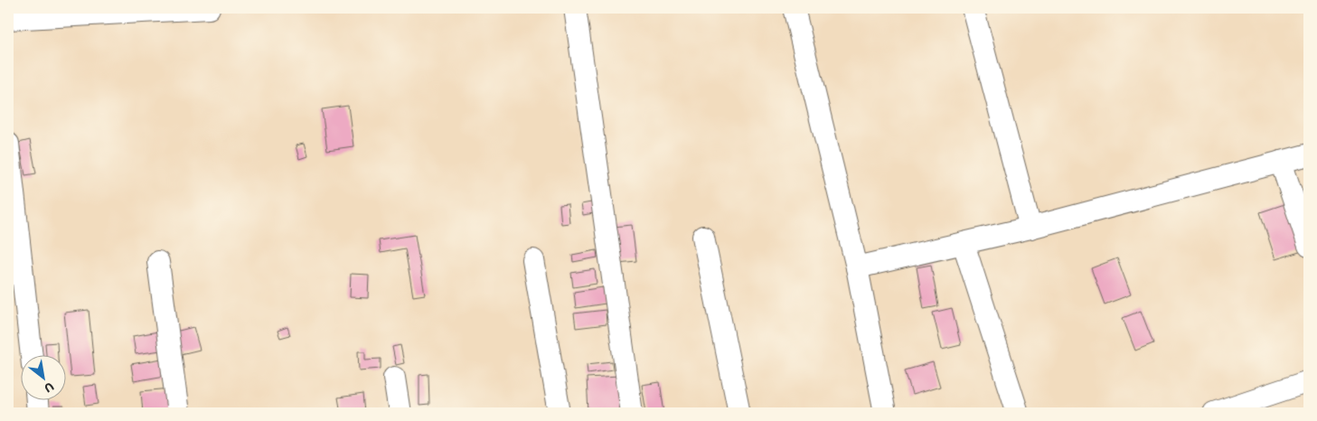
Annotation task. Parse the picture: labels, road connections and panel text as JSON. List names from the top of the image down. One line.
{"north":"bottom right"}
